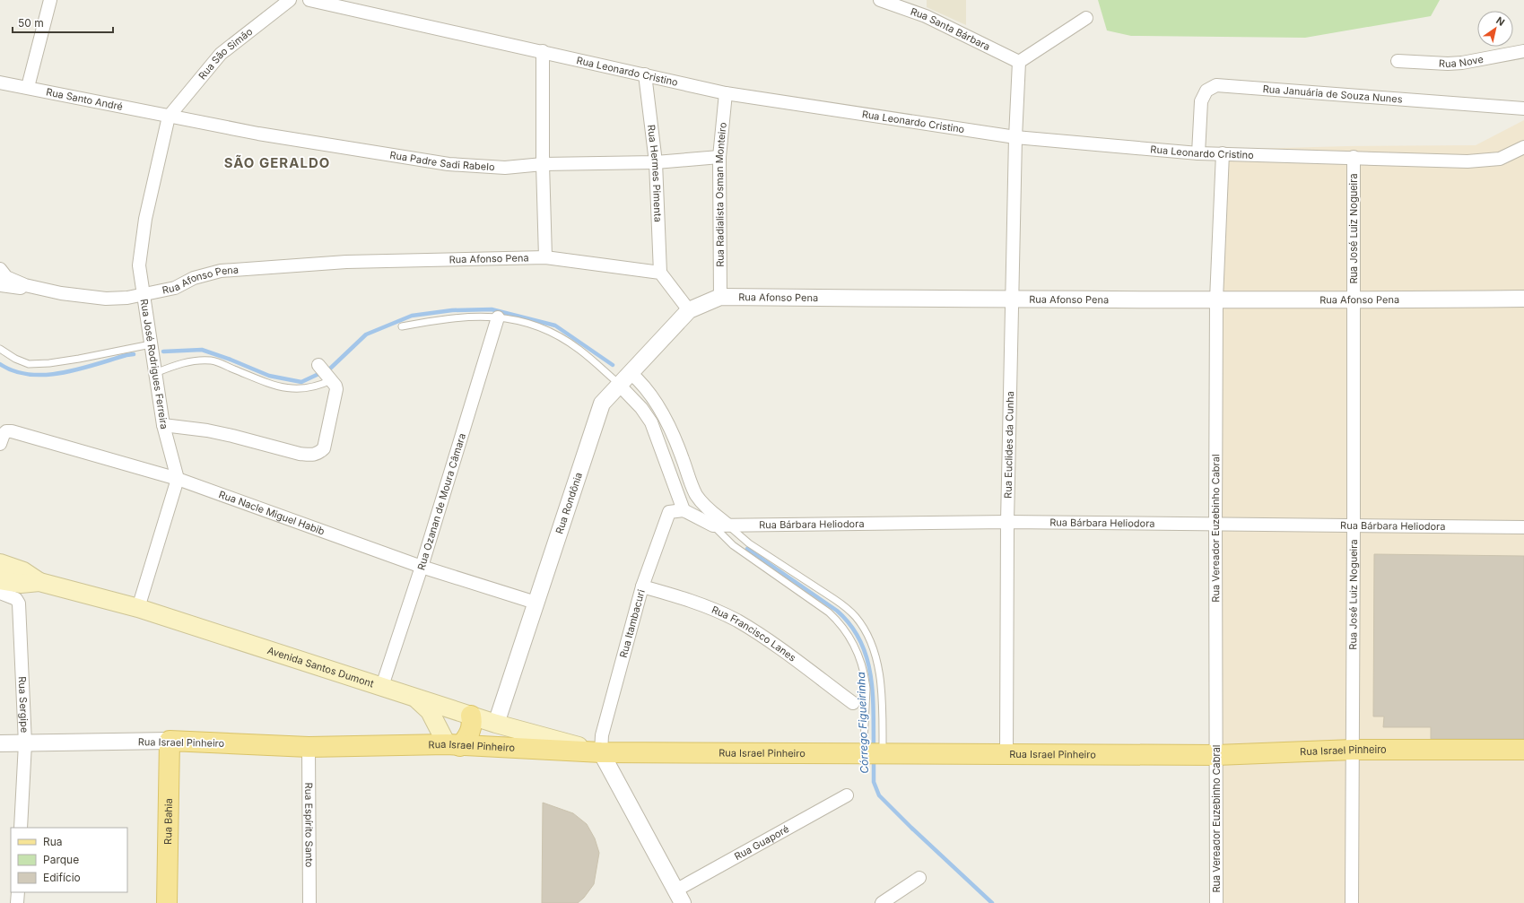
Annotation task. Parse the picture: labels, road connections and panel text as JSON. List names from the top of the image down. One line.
{"streets":{"main road":["Avenida Santos Dumont","Rua Israel Pinheiro","Rua Bahia"],"street":["Rua Santa Bárbara","Rua São Simão","Rua Nove","Rua Leonardo Cristino","Rua Januária de Souza Nunes","Rua Santo André","Rua Padre Sadi Rabelo","Rua Hermes Pimenta","Rua Radialista Osman Monteiro","Rua José Luiz Nogueira","Rua Afonso Pena","Rua José Rodrigues Ferreira","Rua Euclides da Cunha","Rua Ozanan de Moura Câmara","Rua Rondônia","Rua Nacle Miguel Habib","Rua Bárbara Heliodora","Rua Vereador Euzebinho Cabral","Rua Itambacuri","Rua Francisco Lanes","Rua Sergipe","Rua Espírito Santo","Rua Guaporé"]},"crossings":[["Rua São Simão","Rua Santo André"],["Rua São Simão","Rua Padre Sadi Rabelo"],["Rua São Simão","Rua José Rodrigues Ferreira"],["Rua Leonardo Cristino","Rua Januária de Souza Nunes"],["Rua Leonardo Cristino","Rua Hermes Pimenta"],["Rua Leonardo Cristino","Rua Radialista Osman Monteiro"],["Rua Leonardo Cristino","Rua José Luiz Nogueira"],["Rua Leonardo Cristino","Rua Euclides da Cunha"],["Rua Leonardo Cristino","Rua Vereador Euzebinho Cabral"],["Rua Santo André","Rua Padre Sadi Rabelo"],["Rua Santo André","Rua José Rodrigues Ferreira"],["Rua Padre Sadi Rabelo","Rua Hermes Pimenta"],["Rua Padre Sadi Rabelo","Rua Radialista Osman Monteiro"],["Rua Padre Sadi Rabelo","Rua José Rodrigues Ferreira"],["Rua Hermes Pimenta","Rua Afonso Pena"],["Rua Radialista Osman Monteiro","Rua Afonso Pena"],["Rua José Luiz Nogueira","Rua Afonso Pena"],["Rua José Luiz Nogueira","Rua Bárbara Heliodora"],["Rua José Luiz Nogueira","Rua Israel Pinheiro"],["Rua Afonso Pena","Rua José Rodrigues Ferreira"],["Rua Afonso Pena","Rua Euclides da Cunha"],["Rua Afonso Pena","Rua Rondônia"],["Rua Afonso Pena","Rua Vereador Euzebinho Cabral"],["Rua José Rodrigues Ferreira","Rua Nacle Miguel Habib"],["Rua Euclides da Cunha","Rua Bárbara Heliodora"],["Rua Euclides da Cunha","Rua Israel Pinheiro"],["Rua Ozanan de Moura Câmara","Rua Nacle Miguel Habib"],["Rua Ozanan de Moura Câmara","Avenida Santos Dumont"],["Rua Rondônia","Rua Nacle Miguel Habib"],["Rua Rondônia","Avenida Santos Dumont"],["Rua Bárbara Heliodora","Rua Vereador Euzebinho Cabral"],["Rua Bárbara Heliodora","Rua Itambacuri"],["Rua Vereador Euzebinho Cabral","Rua Israel Pinheiro"],["Rua Itambacuri","Rua Francisco Lanes"],["Rua Itambacuri","Avenida Santos Dumont"],["Rua Itambacuri","Rua Israel Pinheiro"],["Avenida Santos Dumont","Rua Israel Pinheiro"],["Rua Sergipe","Rua Israel Pinheiro"],["Rua Israel Pinheiro","Rua Bahia"],["Rua Israel Pinheiro","Rua Espírito Santo"]],"districts":["SÃO GERALDO"],"water":["Córrego Figueirinha"],"legend":["Rua","Parque","Edifício"],"scale_bar":"50 m","north":"top right"}
